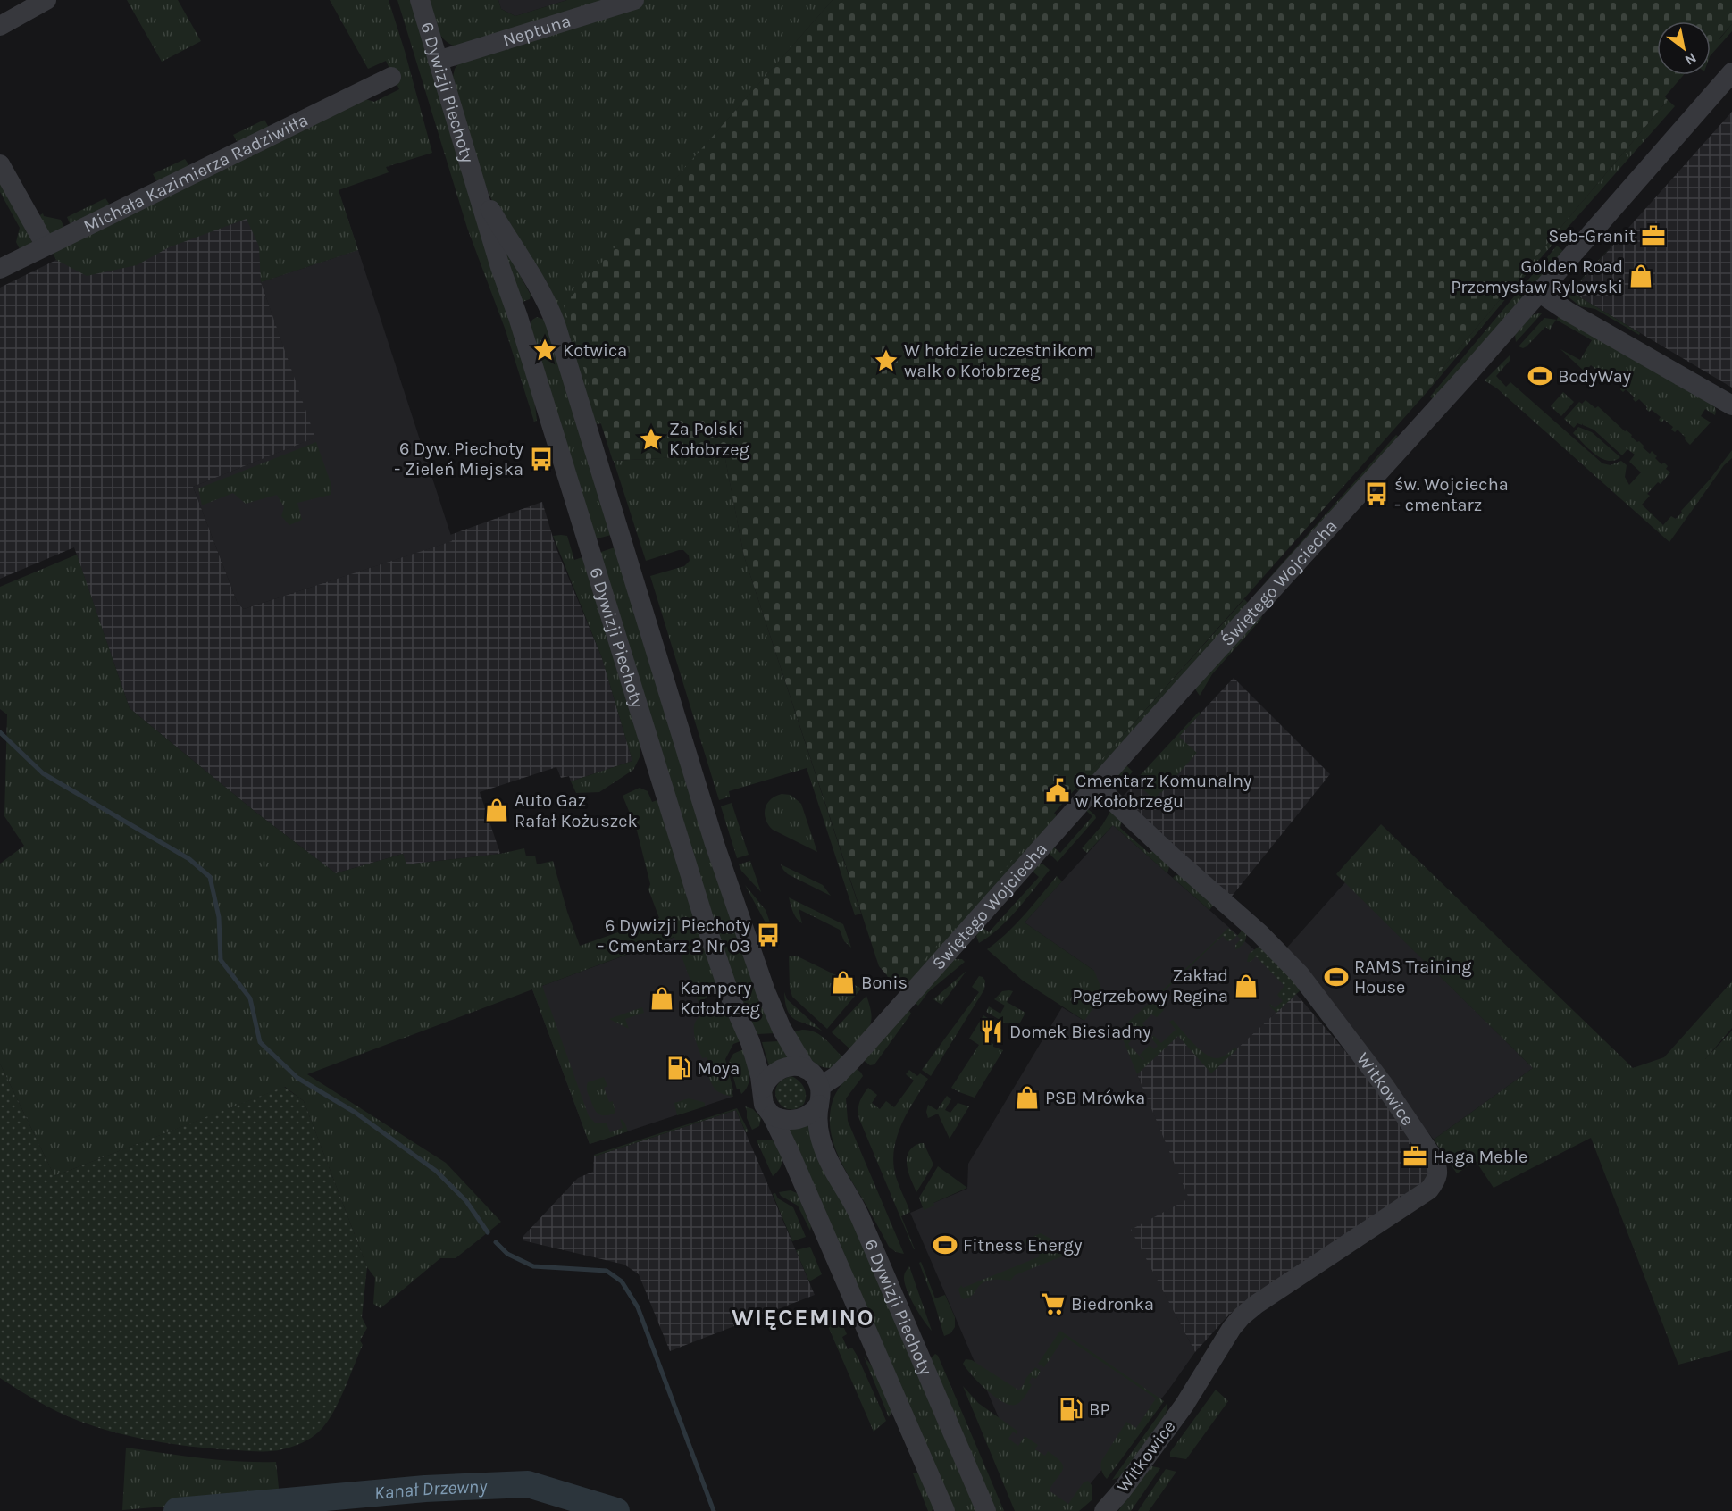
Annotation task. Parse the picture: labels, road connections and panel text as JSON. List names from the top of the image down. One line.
{"streets":{"street":["Neptuna","6 Dywizji Piechoty","Michała Kazimierza Radziwiłła","Świętego Wojciecha","Witkowice"]},"crossings":[["Neptuna","6 Dywizji Piechoty"],["6 Dywizji Piechoty","Świętego Wojciecha"],["Świętego Wojciecha","Witkowice"]],"districts":["WIĘCEMINO"],"water":["Kanał Drzewny"],"places":{"office":["Seb-Granit","Haga Meble"],"shop":["Golden Road Przemysław Rylowski","Auto Gaz Rafał Kożuszek","Bonis","Zakład Pogrzebowy Regina","Kampery Kołobrzeg","PSB Mrówka"],"place":["Kotwica","W hołdzie uczestnikom walk o Kołobrzeg","Za Polski Kołobrzeg"],"sports":["BodyWay","RAMS Training House","Fitness Energy"],"bus stop":["6 Dyw. Piechoty - Zieleń Miejska","św. Wojciecha - cmentarz","6 Dywizji Piechoty - Cmentarz 2 Nr 03"],"public building":["Cmentarz Komunalny w Kołobrzegu"],"restaurant":["Domek Biesiadny"],"fuel station":["Moya","BP"],"supermarket":["Biedronka"]},"north":"bottom right"}
